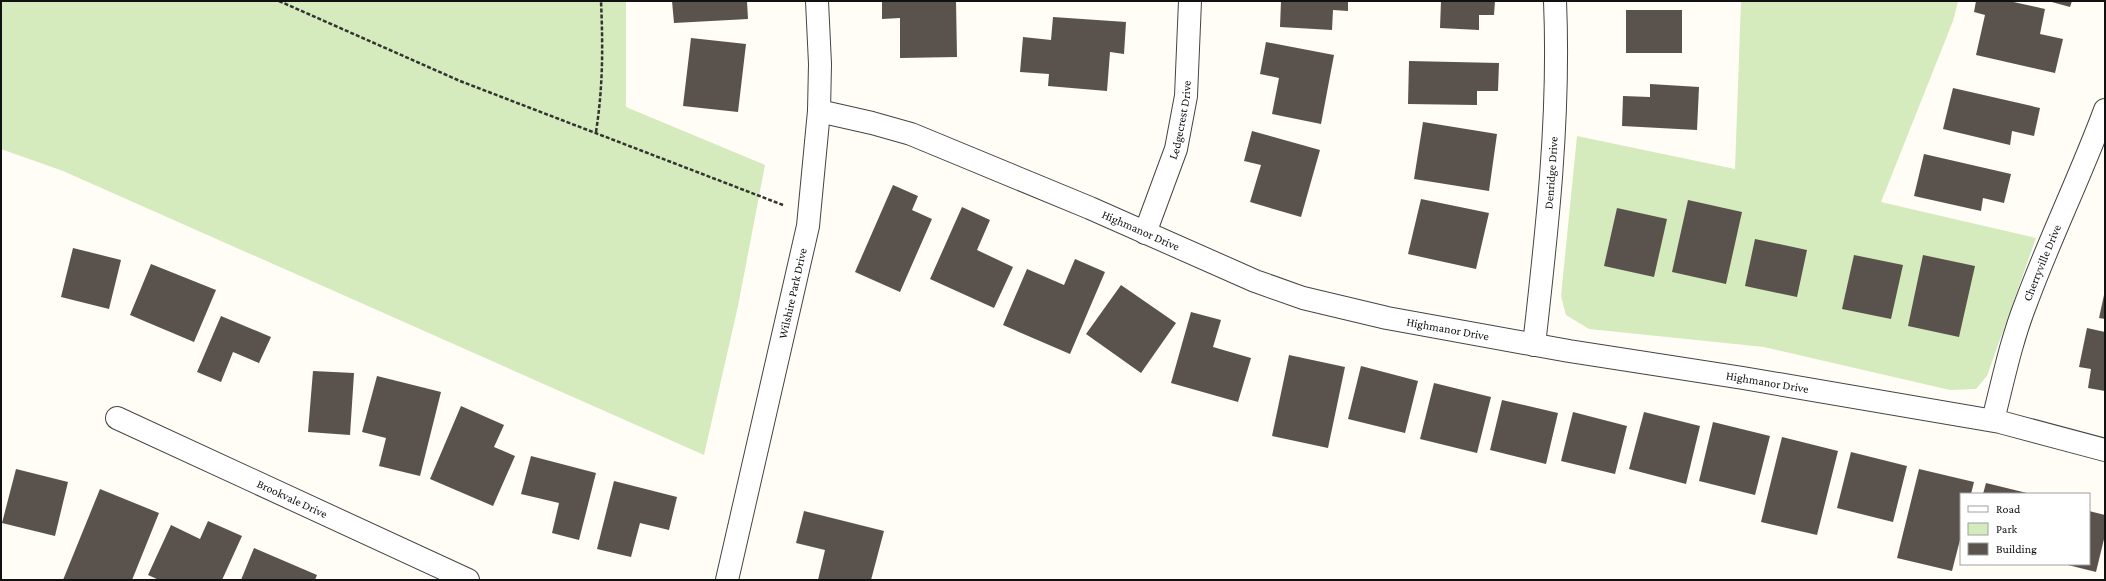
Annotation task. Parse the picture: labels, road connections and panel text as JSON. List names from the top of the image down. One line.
{"streets":{"street":["Ledgecrest Drive","Denridge Drive","Highmanor Drive","Cherryville Drive","Wilshire Park Drive","Brookvale Drive"]},"crossings":[["Ledgecrest Drive","Highmanor Drive"],["Denridge Drive","Highmanor Drive"],["Highmanor Drive","Cherryville Drive"],["Highmanor Drive","Wilshire Park Drive"]],"legend":["Road","Park","Building"]}
